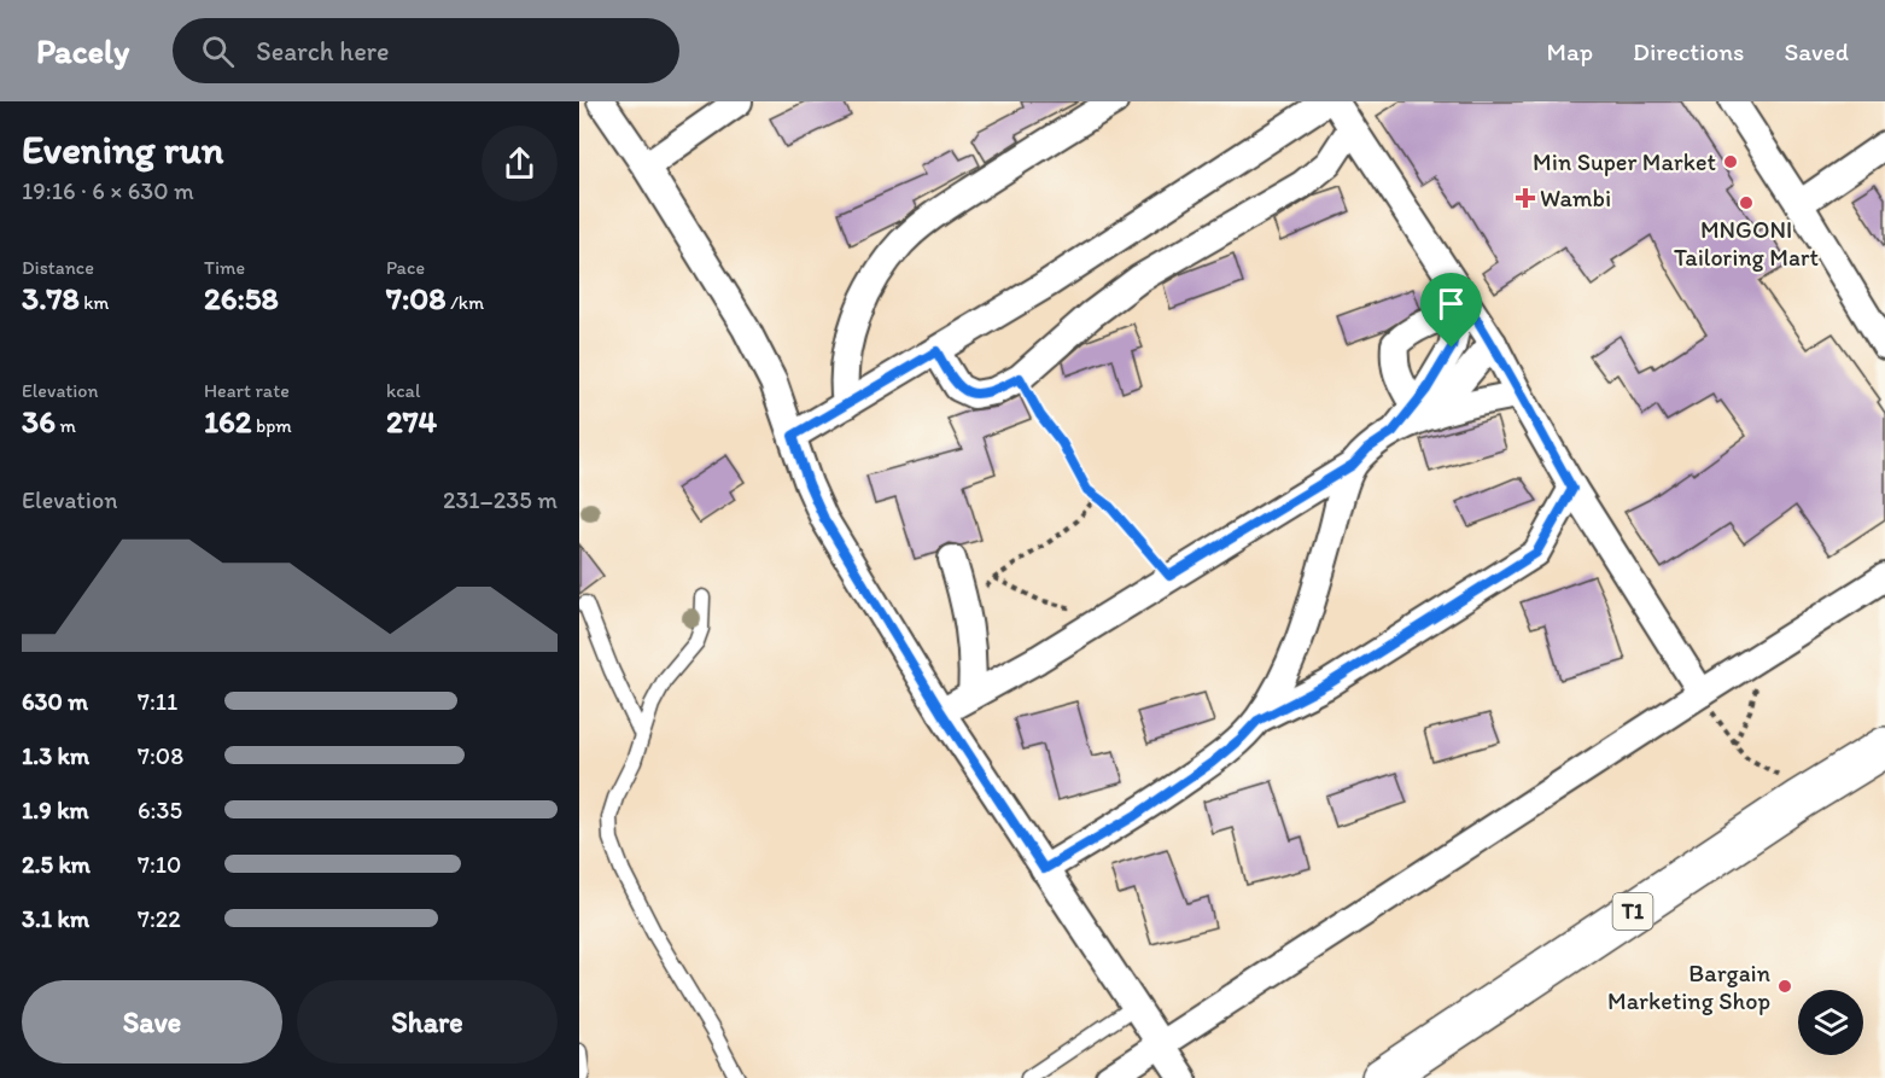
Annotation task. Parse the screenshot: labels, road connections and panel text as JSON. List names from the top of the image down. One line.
{"streets":{"highway":["T1"]},"places":{"other":["Min Super Market","MNGONI Tailoring Mart","Bargain Marketing Shop"],"health":["Wambi"]},"page":{"header":"Pacely","search":"Search here","nav":["Map","Directions","Saved"],"heading":["Evening run","19:16 · 6 × 630 m"],"stats":[["Distance","3.78 km"],["Time","26:58"],["Pace","7:08 /km"],["Elevation","36 m"],["Heart rate","162 bpm"],["kcal","274"]],"chart":["Elevation","231–235 m"],"list":[{"name":"630 m","note":"7:11"},{"name":"1.3 km","note":"7:08"},{"name":"1.9 km","note":"6:35"},{"name":"2.5 km","note":"7:10"},{"name":"3.1 km","note":"7:22"}],"buttons":["Save","Share"]}}
